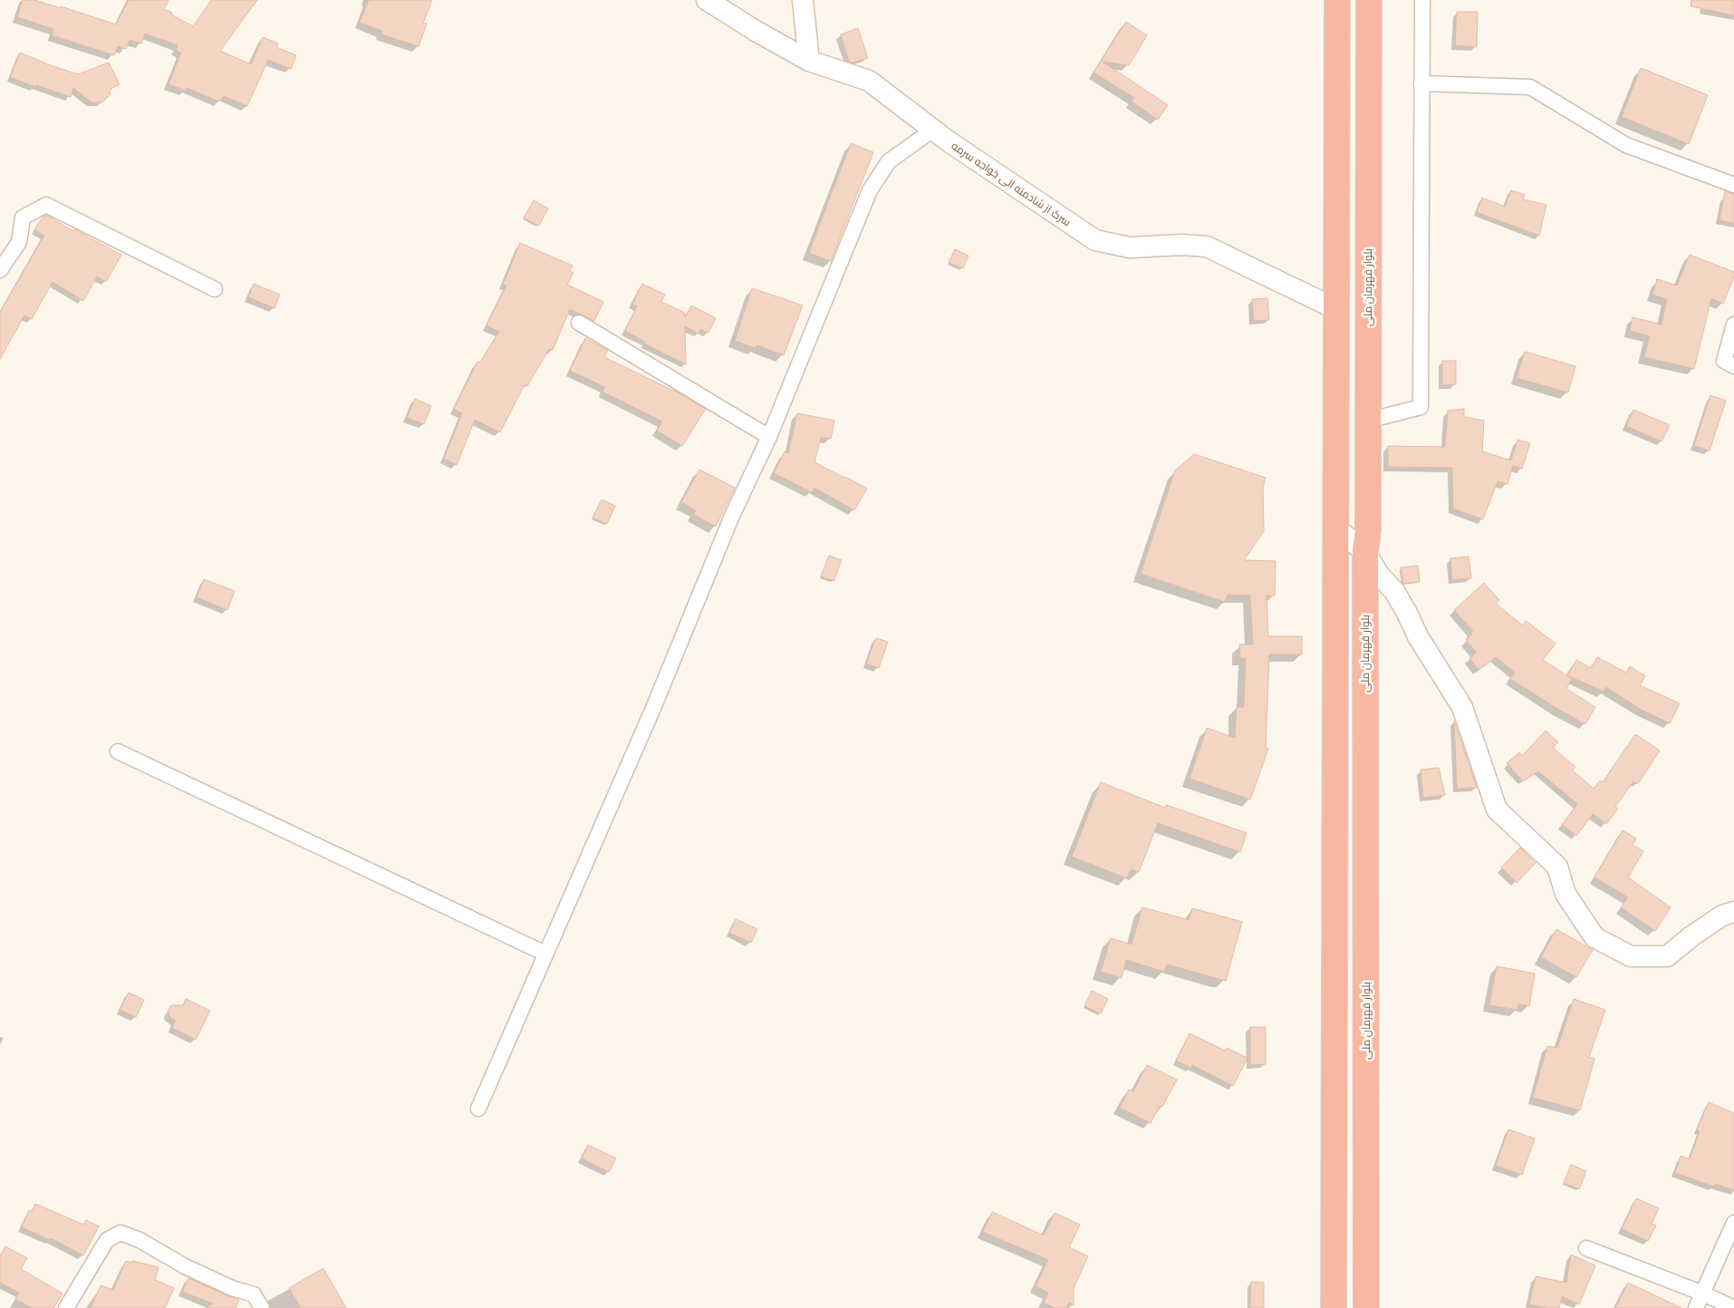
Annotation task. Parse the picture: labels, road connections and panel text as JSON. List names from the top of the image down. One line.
{"streets":{"highway":["بلوار قهرمان ملی"],"street":["سرک از شادمنه الی خواجه سرمه"]}}
